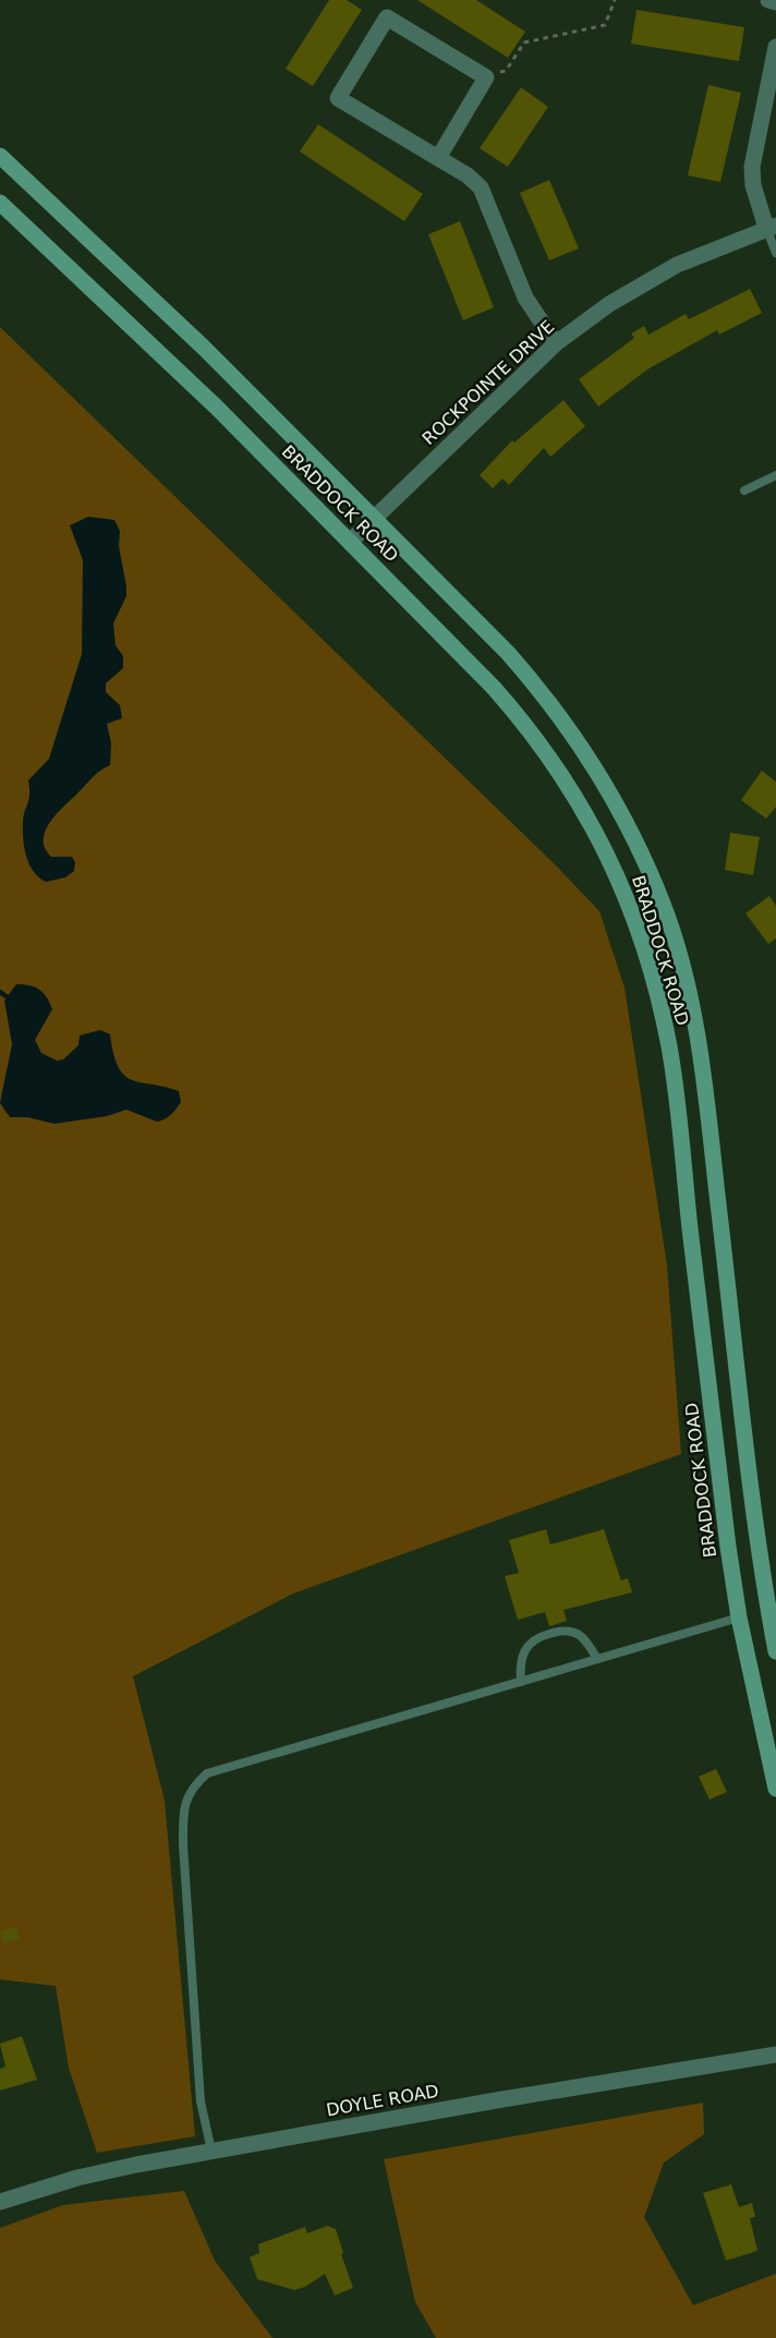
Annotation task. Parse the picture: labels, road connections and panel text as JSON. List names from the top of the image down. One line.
{"streets":{"main road":["BRADDOCK ROAD"],"street":["ROCKPOINTE DRIVE","DOYLE ROAD"]},"crossings":[["ROCKPOINTE DRIVE","BRADDOCK ROAD"]]}
